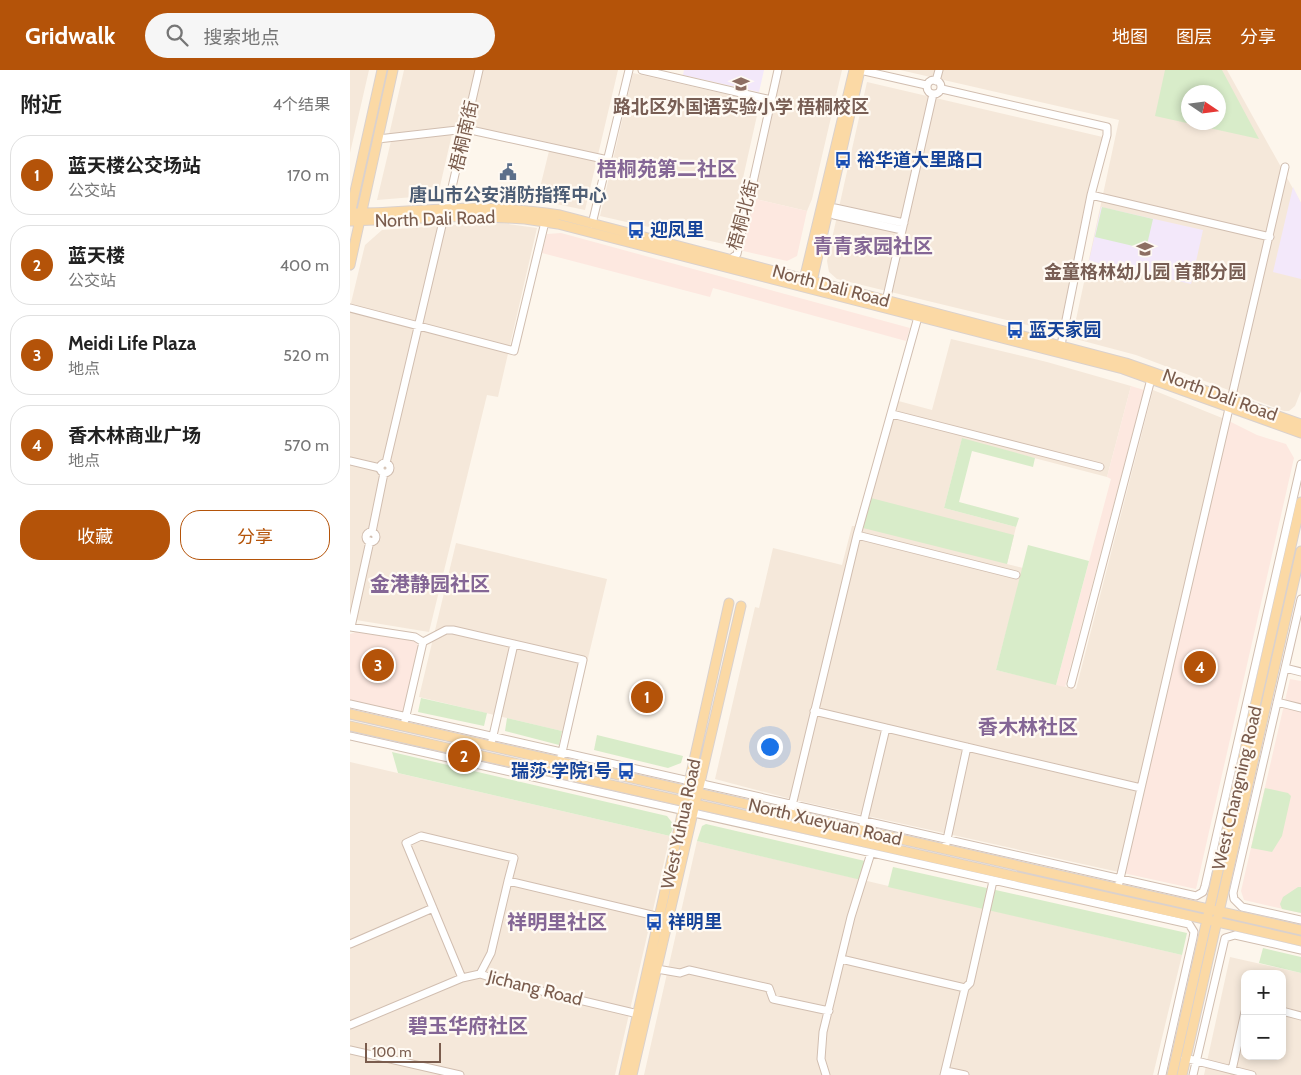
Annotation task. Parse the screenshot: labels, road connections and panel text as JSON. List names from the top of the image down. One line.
{"streets":{"main road":["North Dali Road","West Changning Road","North Xueyuan Road","West Yuhua Road"],"street":["梧桐南街","梧桐北街","Jichang Road"]},"crossings":[["梧桐南街","North Dali Road"],["梧桐北街","North Dali Road"],["West Changning Road","North Xueyuan Road"],["North Xueyuan Road","West Yuhua Road"],["West Yuhua Road","Jichang Road"]],"districts":["梧桐苑第二社区","青青家园社区","金港静园社区","香木林社区","祥明里社区","碧玉华府社区"],"places":{"school or university":["路北区外国语实验小学 梧桐校区","金童格林幼儿园 首郡分园"],"bus stop":["裕华道大里路口","迎凤里","蓝天家园","瑞莎·学院1号","祥明里"],"public building":["唐山市公安消防指挥中心"]},"scale_bar":"100 m","north":"right","page":{"header":"Gridwalk","search":"搜索地点","nav":["地图","图层","分享"],"heading":["附近","4个结果"],"list":[{"mark":"1","name":"蓝天楼公交场站","note":"公交站","value":"170 m"},{"mark":"2","name":"蓝天楼","note":"公交站","value":"400 m"},{"mark":"3","name":"Meidi Life Plaza","note":"地点","value":"520 m"},{"mark":"4","name":"香木林商业广场","note":"地点","value":"570 m"}],"buttons":["收藏","分享"],"pins":["3","4","1","2"],"map_buttons":["+","−"],"scale":"100 m"}}
